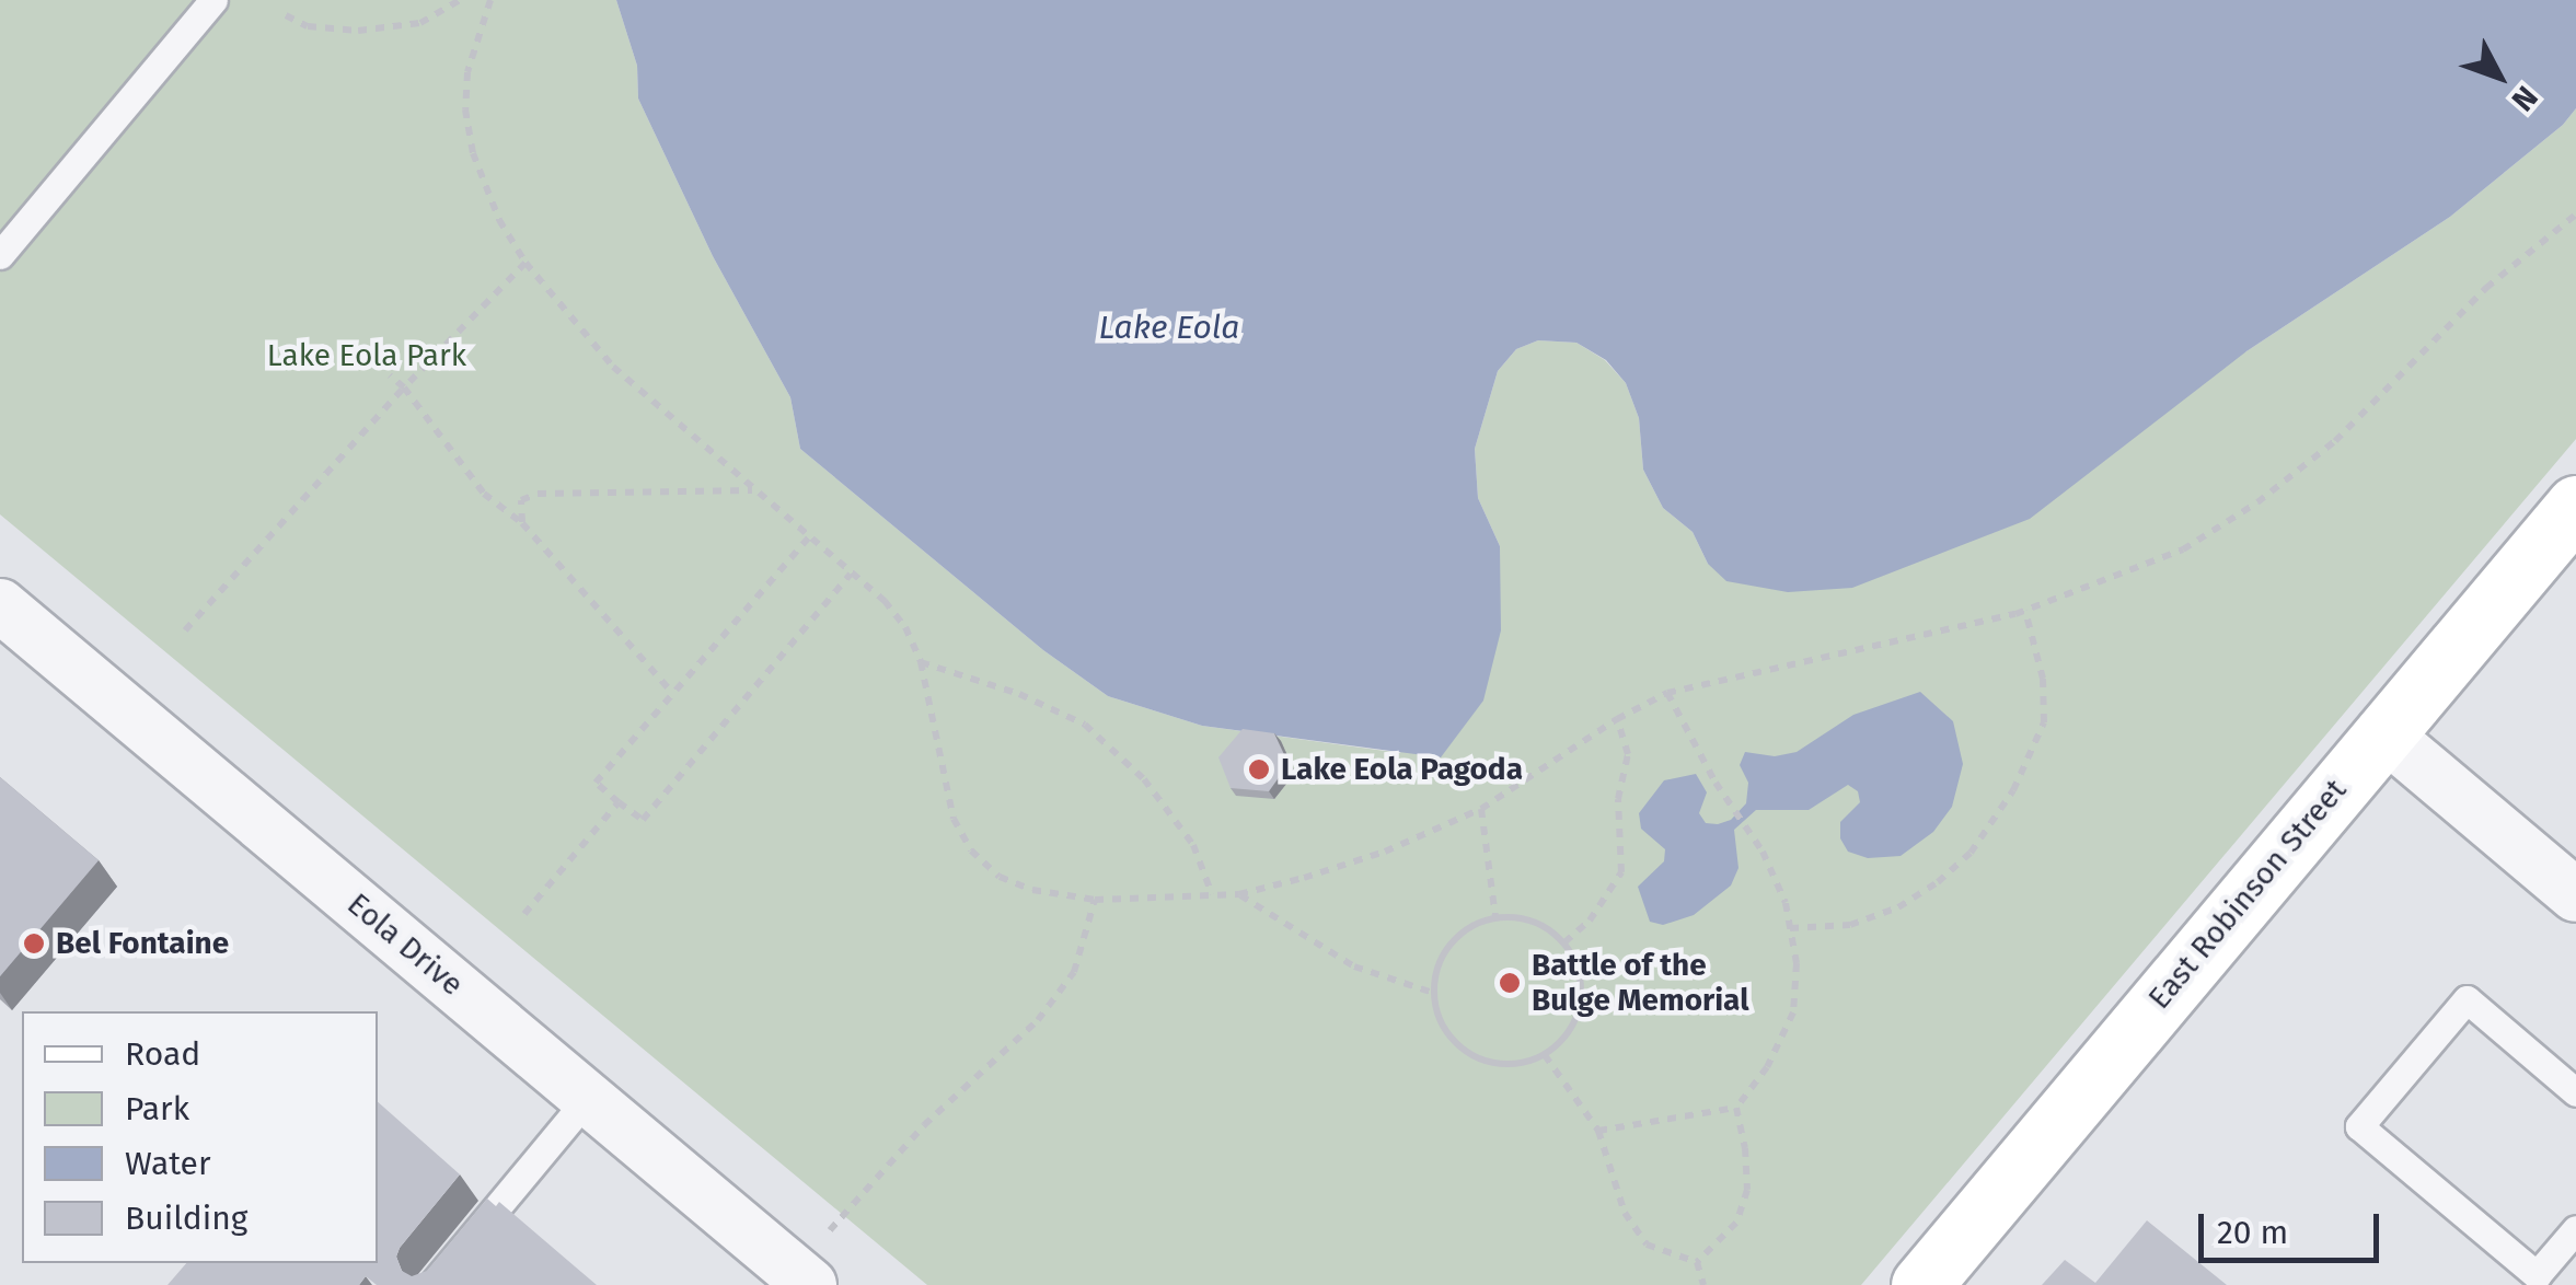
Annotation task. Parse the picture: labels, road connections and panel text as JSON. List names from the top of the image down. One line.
{"streets":{"main road":["East Robinson Street"],"street":["Eola Drive"]},"water":["Lake Eola"],"parks":["Lake Eola Park"],"places":["Lake Eola Pagoda","Bel Fontaine","Battle of the Bulge Memorial"],"legend":["Road","Park","Water","Building"],"scale_bar":"20 m","north":"bottom right"}
